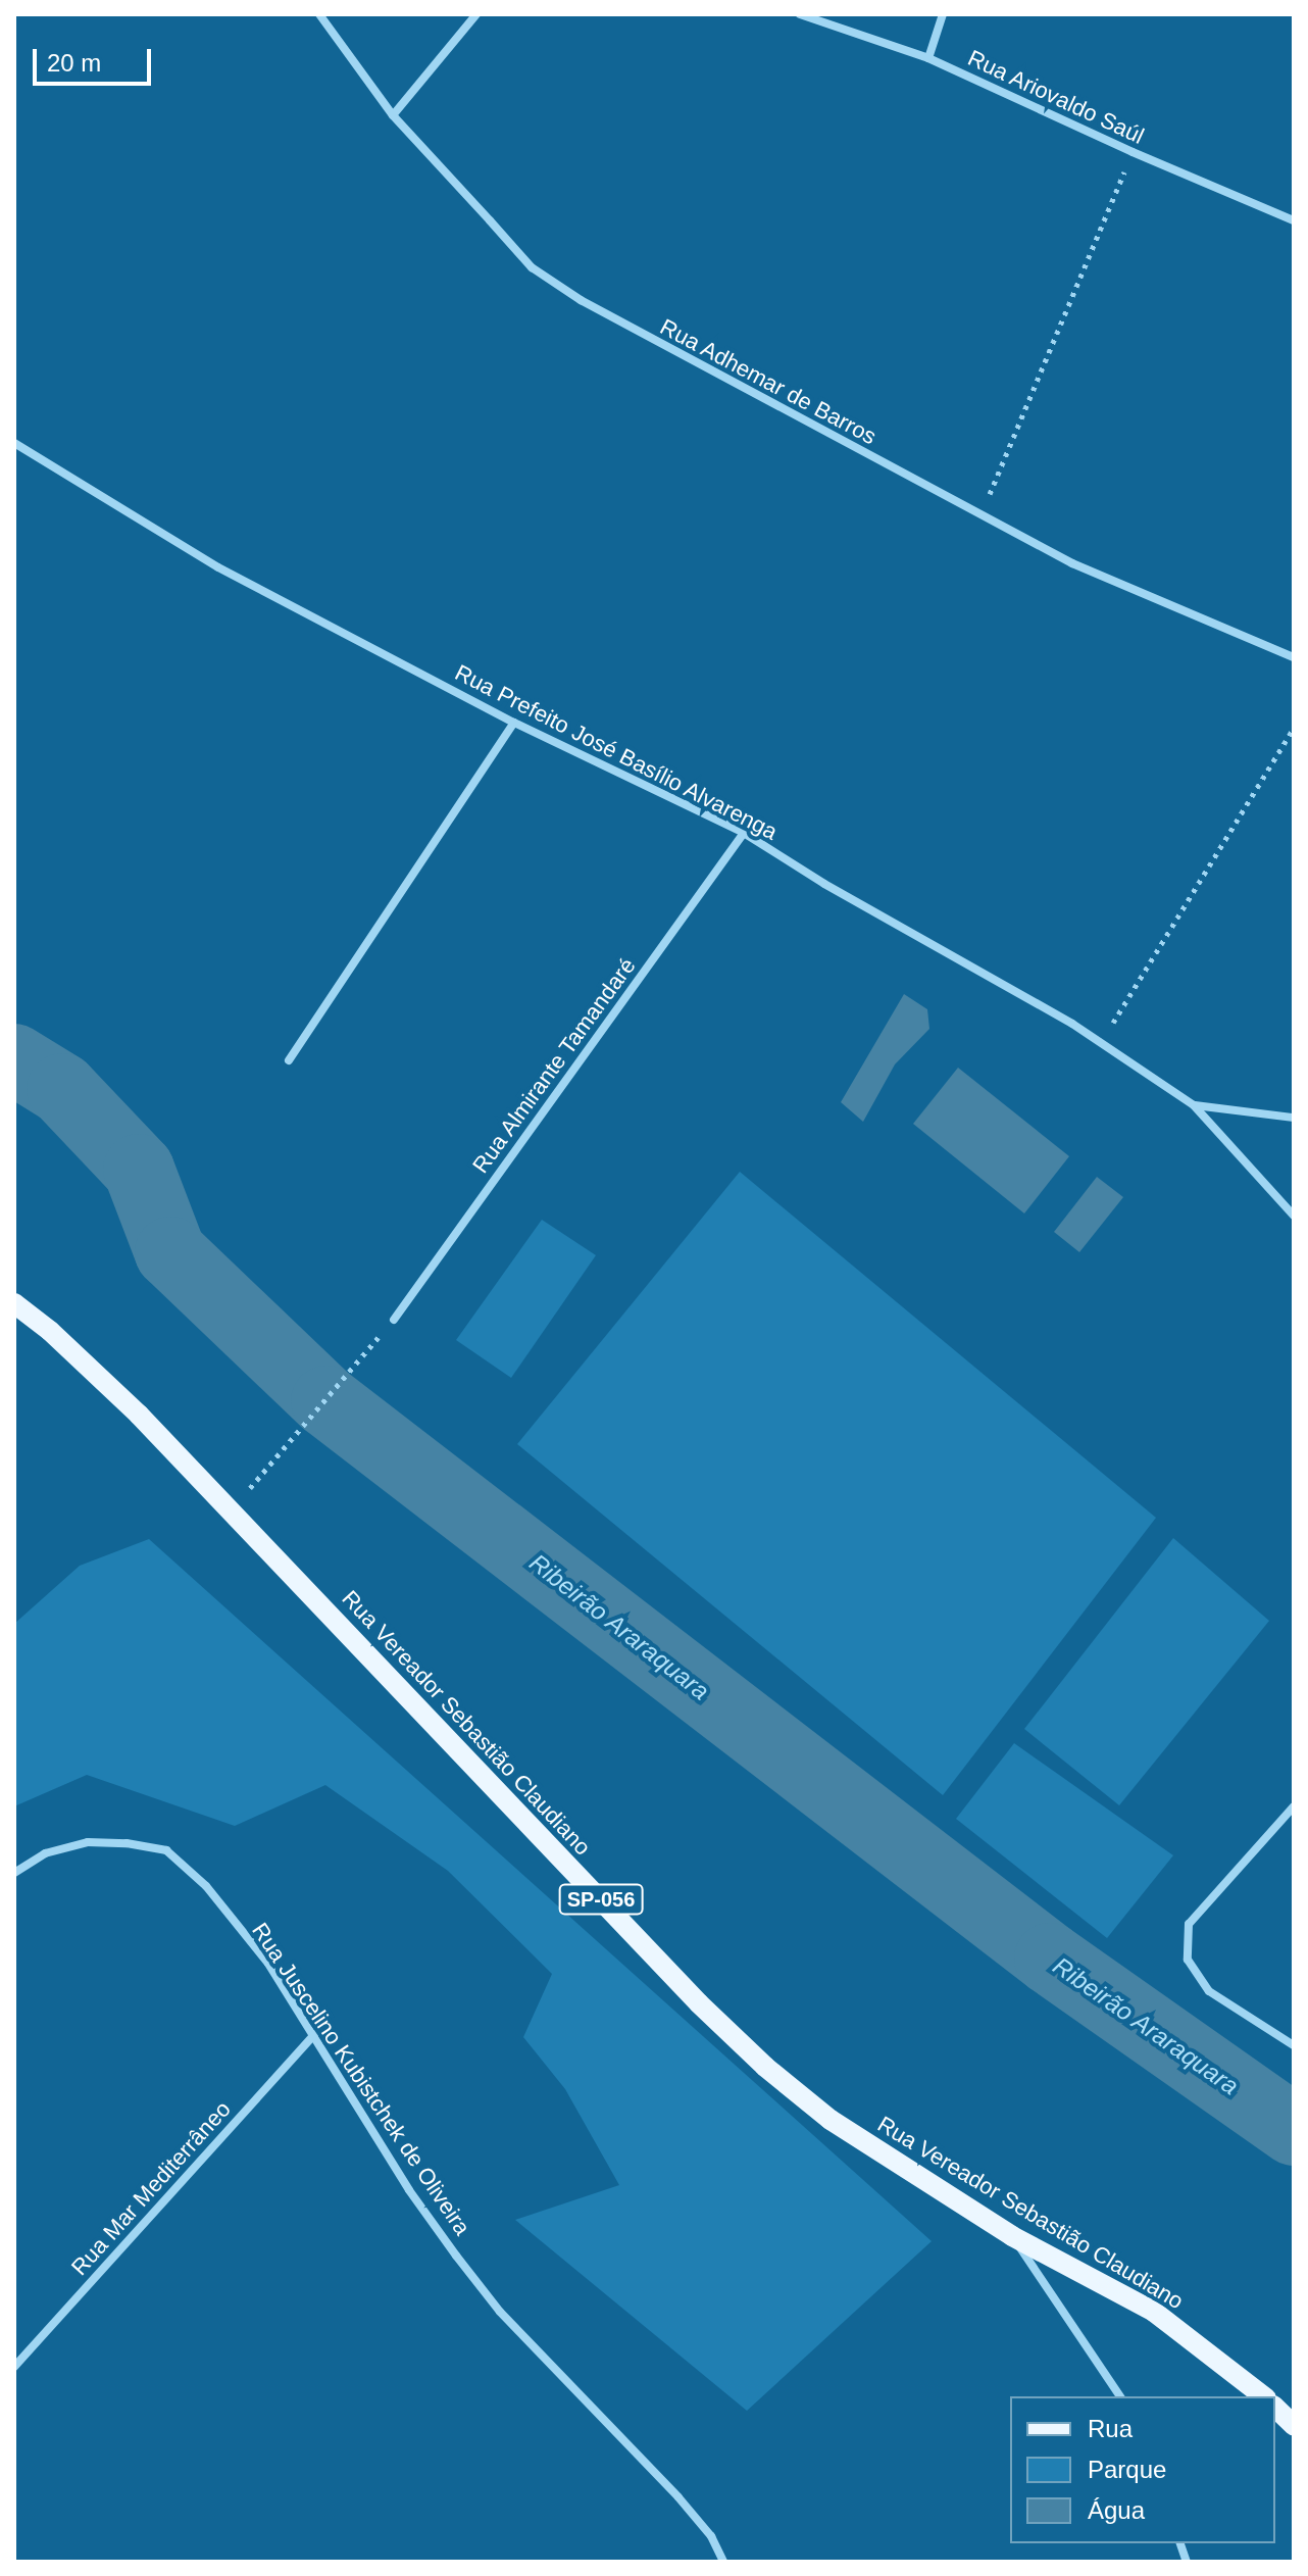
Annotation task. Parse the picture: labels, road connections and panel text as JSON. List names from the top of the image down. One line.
{"streets":{"main road":["Rua Vereador Sebastião Claudiano","SP-056"],"street":["Rua Ariovaldo Saúl","Rua Adhemar de Barros","Rua Prefeito José Basílio Alvarenga","Rua Almirante Tamandaré","Rua Juscelino Kubistchek de Oliveira","Rua Mar Mediterrâneo"]},"crossings":[["Rua Prefeito José Basílio Alvarenga","Rua Almirante Tamandaré"],["Rua Juscelino Kubistchek de Oliveira","Rua Mar Mediterrâneo"]],"water":["Ribeirão Araraquara"],"legend":["Rua","Parque","Água"],"scale_bar":"20 m"}
